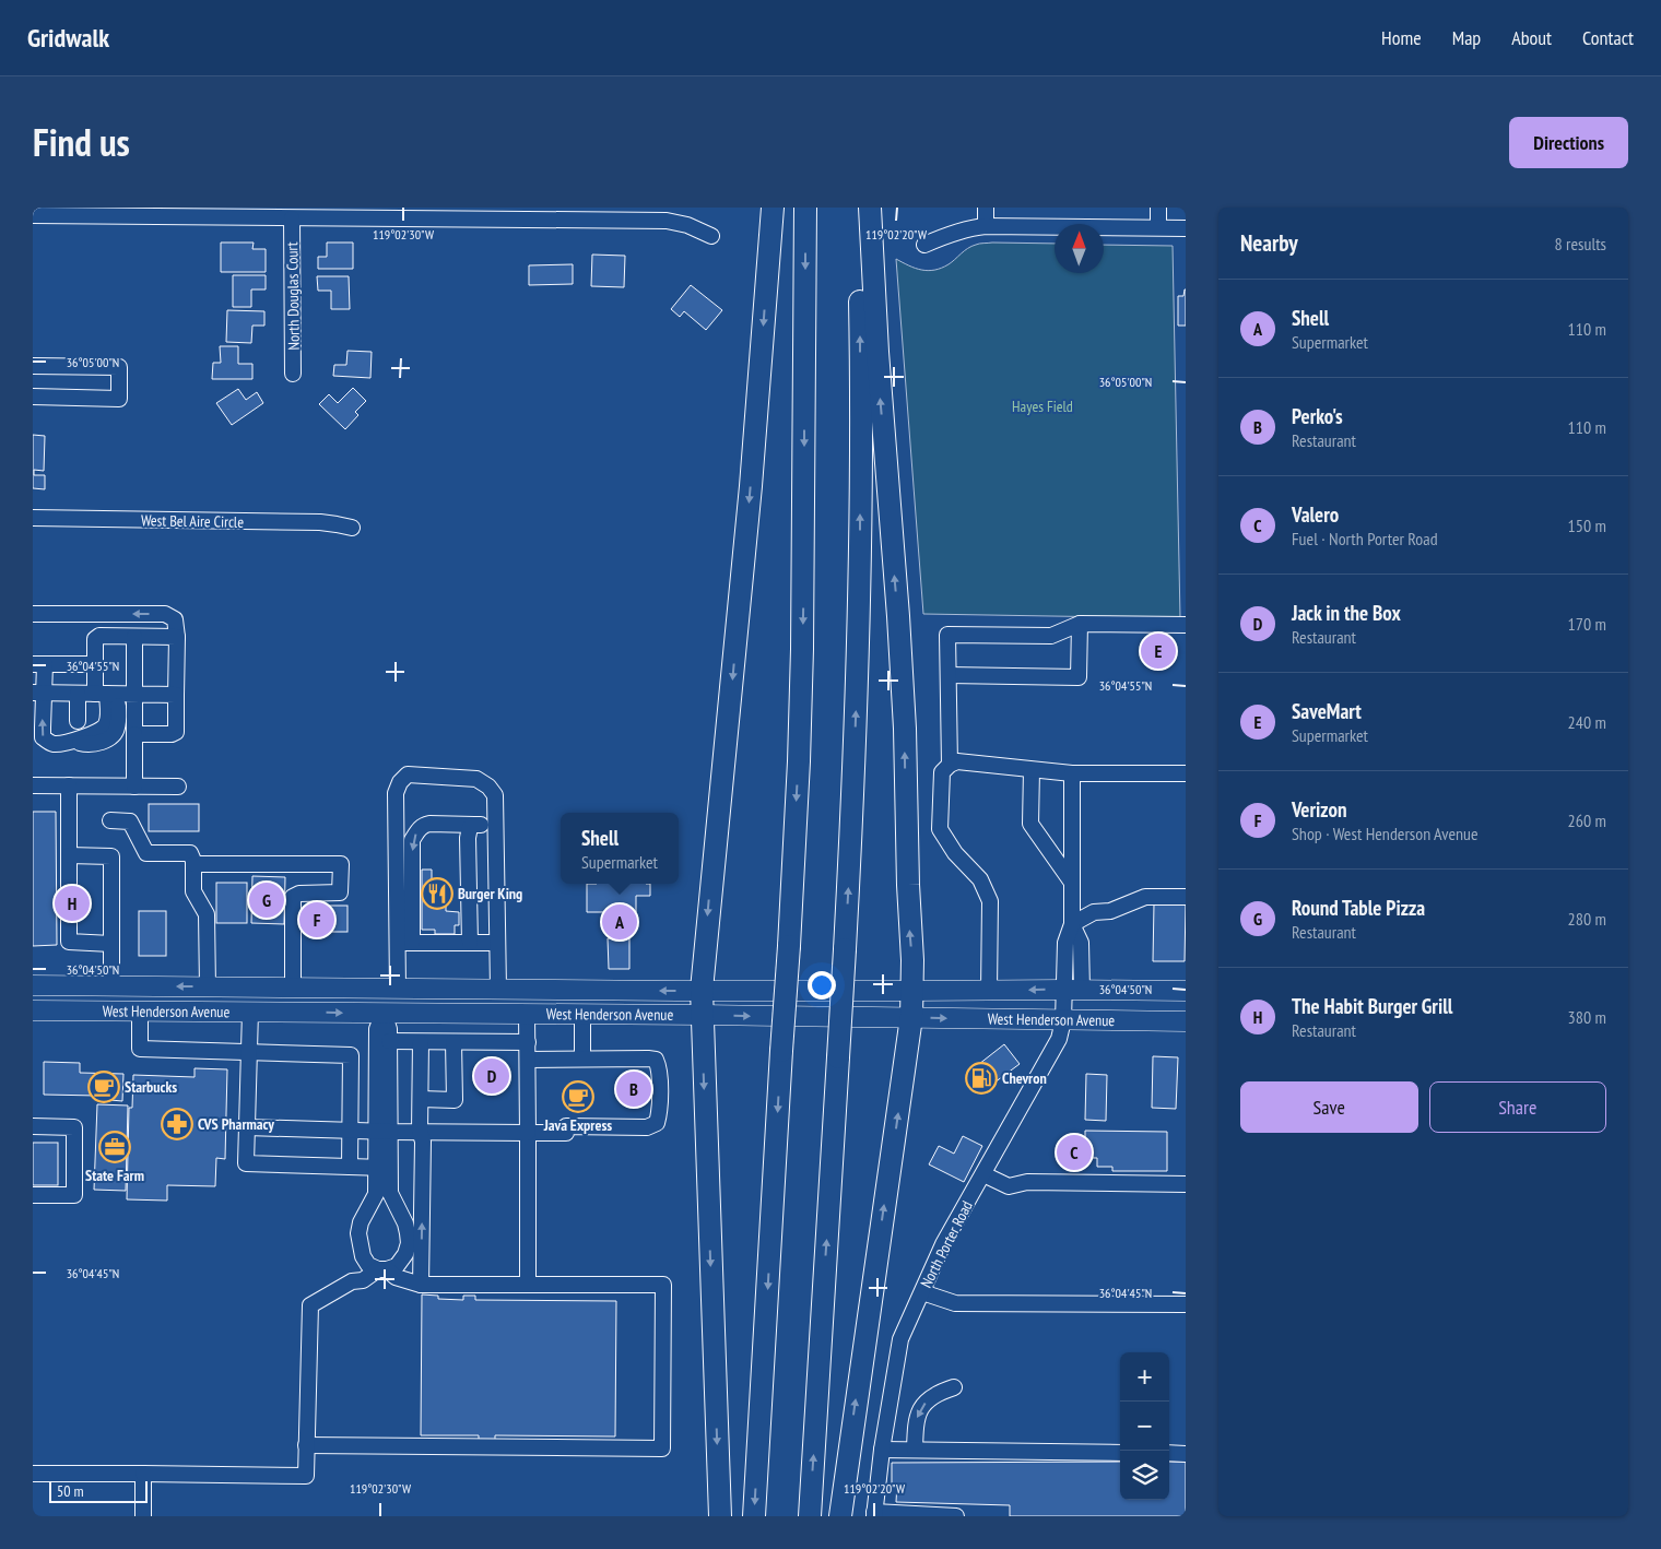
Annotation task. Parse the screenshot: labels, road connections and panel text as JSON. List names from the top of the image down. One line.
{"streets":{"main road":["West Henderson Avenue"],"street":["North Douglas Court","West Bel Aire Circle","North Porter Road"]},"crossings":[["West Henderson Avenue","North Porter Road"]],"parks":["Hayes Field"],"places":{"restaurant":["Burger King"],"fuel station":["Chevron"],"cafe":["Starbucks","Java Express"],"pharmacy":["CVS Pharmacy"],"office":["State Farm"]},"scale_bar":"50 m","north":"top","page":{"header":"Gridwalk","nav":["Home","Map","About","Contact"],"title":"Find us","buttons":["Directions",["Save","Share"]],"heading":["Nearby","8 results"],"list":[{"mark":"A","name":"Shell","note":"Supermarket","value":"110 m"},{"mark":"B","name":"Perko's","note":"Restaurant","value":"110 m"},{"mark":"C","name":"Valero","note":"Fuel · North Porter Road","value":"150 m"},{"mark":"D","name":"Jack in the Box","note":"Restaurant","value":"170 m"},{"mark":"E","name":"SaveMart","note":"Supermarket","value":"240 m"},{"mark":"F","name":"Verizon","note":"Shop · West Henderson Avenue","value":"260 m"},{"mark":"G","name":"Round Table Pizza","note":"Restaurant","value":"280 m"},{"mark":"H","name":"The Habit Burger Grill","note":"Restaurant","value":"380 m"}],"pins":["E","G","H","F","A","D","B","C"],"popup":["Shell","Supermarket"],"map_buttons":["+","−"],"scale":"50 m"},"coordinates":["119°02'30\"W","119°02'20\"W","36°05'00\"N","36°04'55\"N","36°04'50\"N","36°04'45\"N"]}
